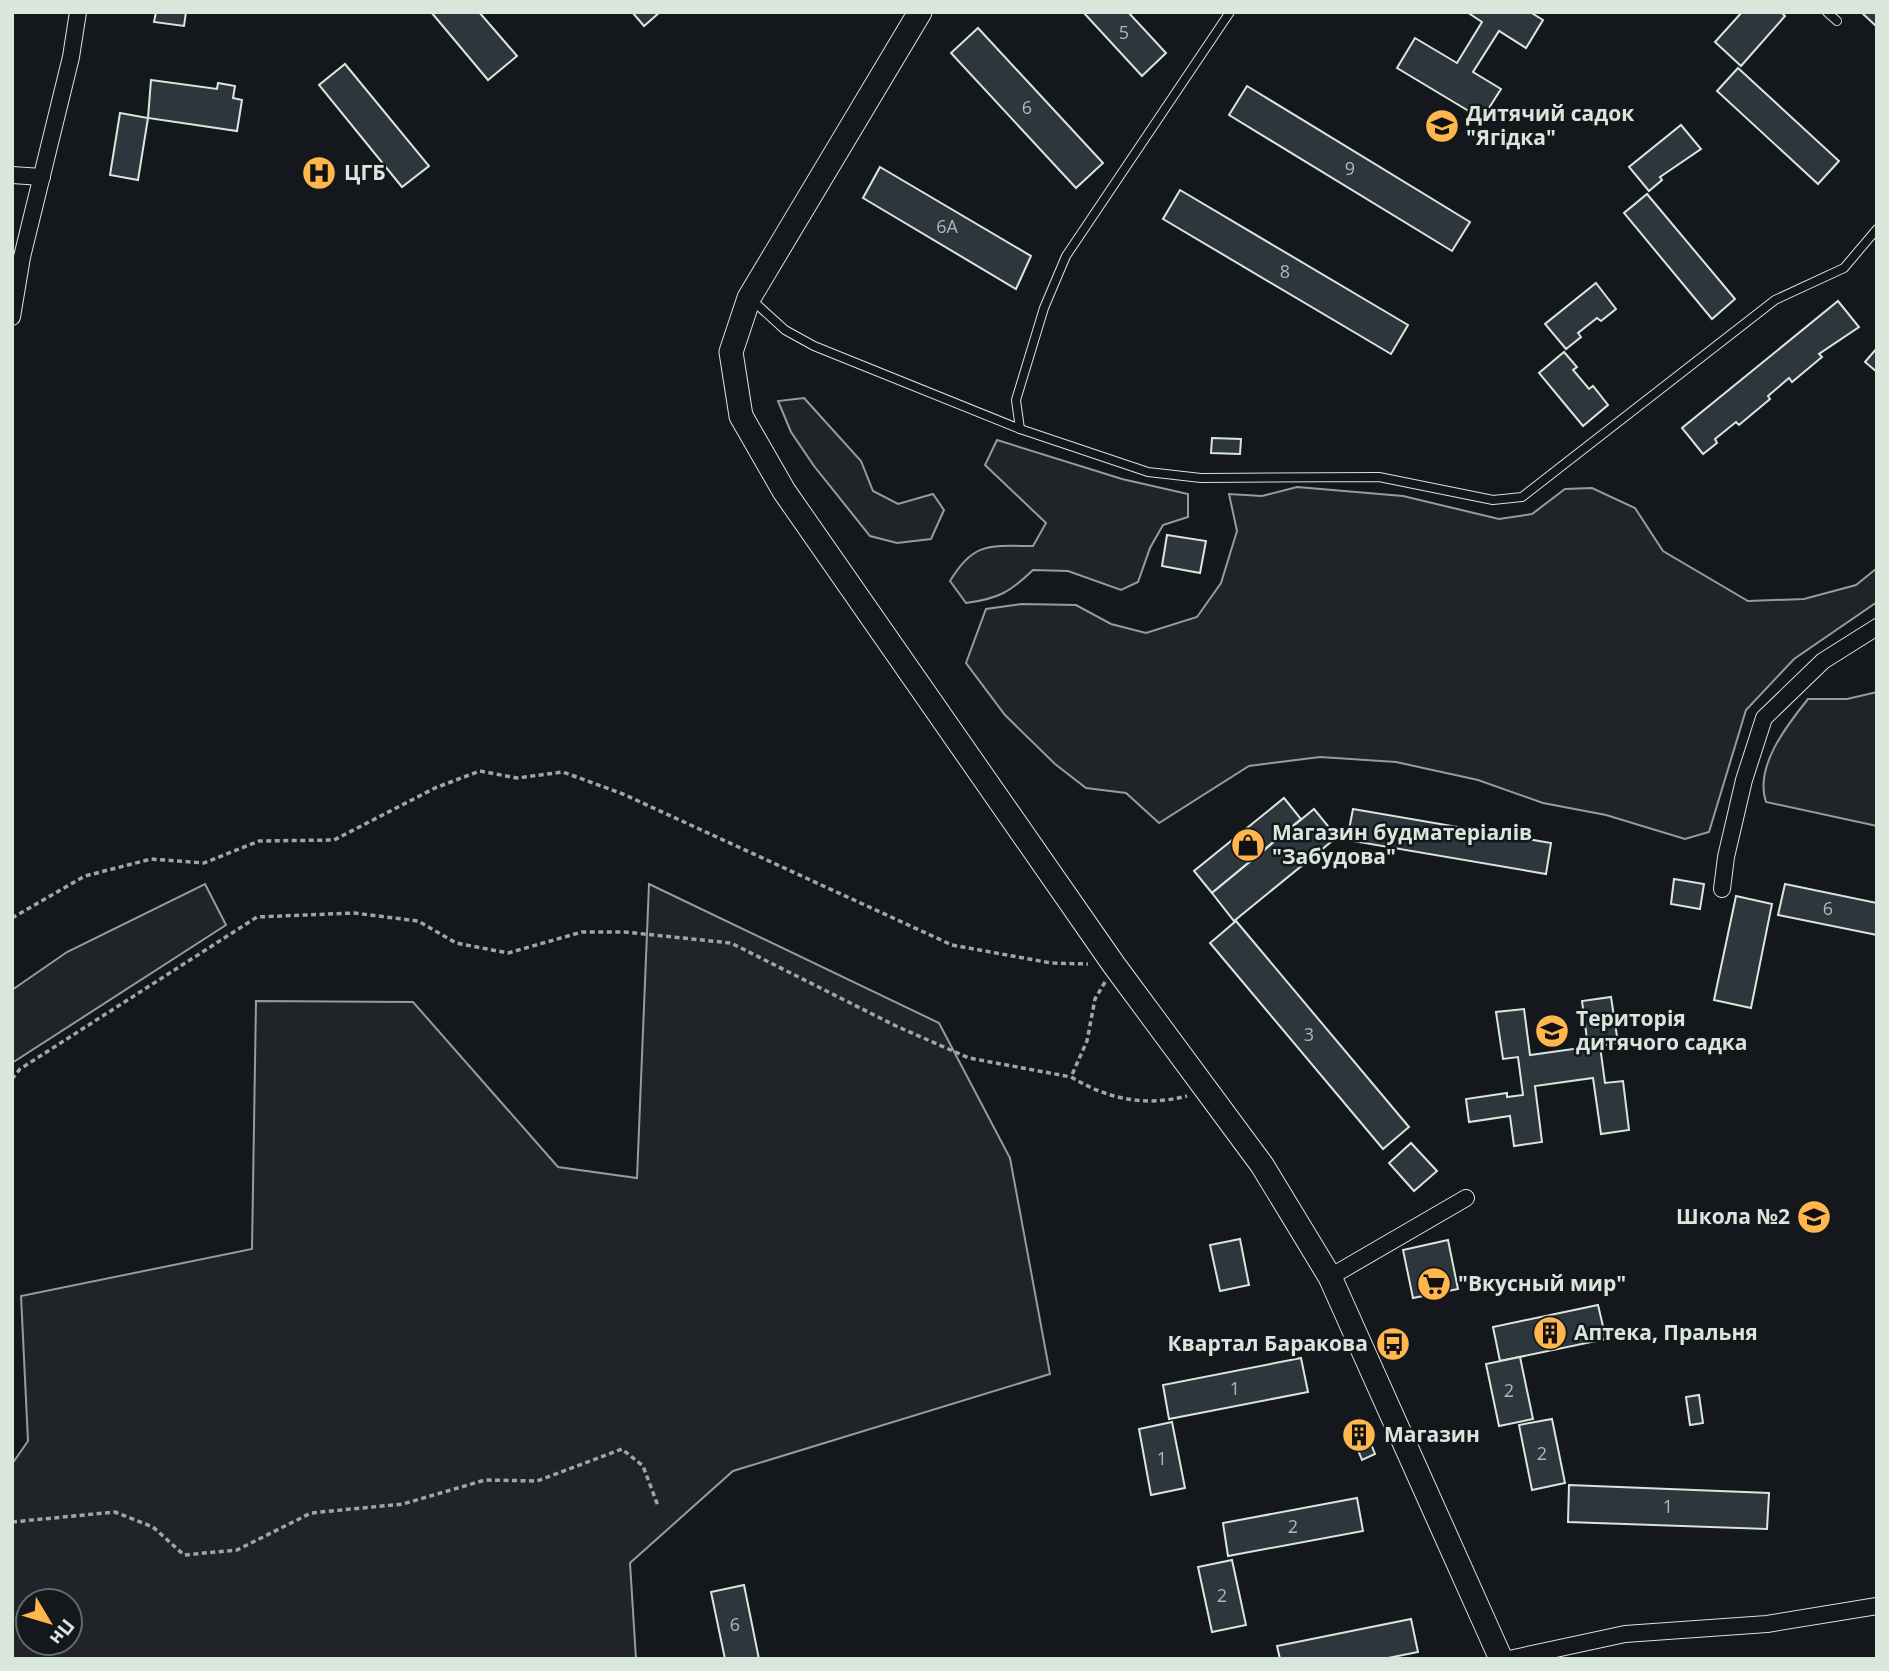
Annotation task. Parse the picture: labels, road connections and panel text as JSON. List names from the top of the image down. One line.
{"places":{"school or university":["Дитячий садок \"Ягідка\"","Територія дитячого садка","Школа №2"],"hospital":["ЦГБ"],"shop":["Магазин будматеріалів \"Забудова\""],"supermarket":["\"Вкусный мир\""],"building":["Аптека, Пральня","Магазин"],"bus stop":["Квартал Баракова"]},"house_numbers":["5","6","9","6А","8","6","3","1","2","2","1","1","2","2","6"],"north":"bottom right"}
